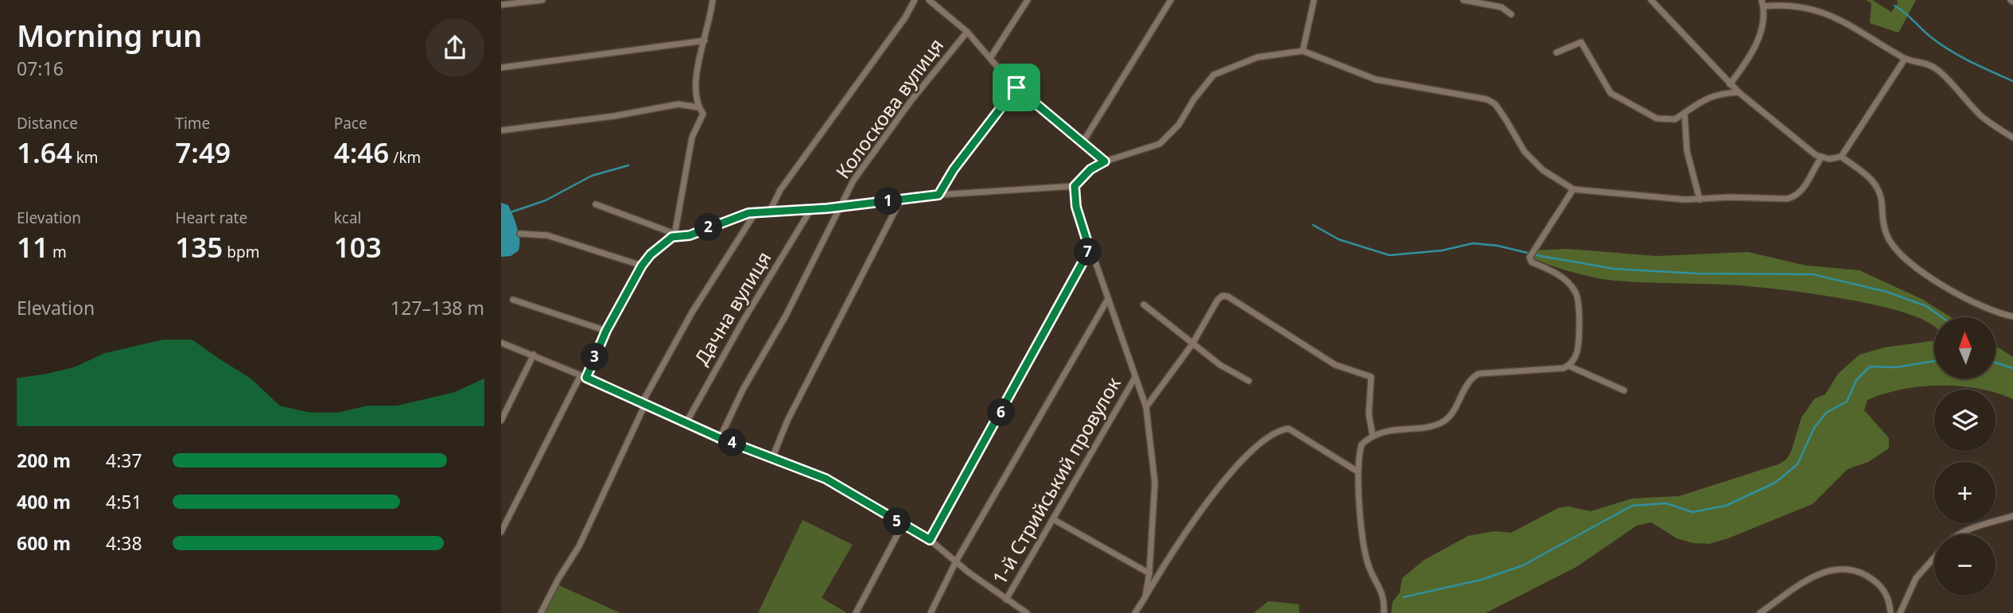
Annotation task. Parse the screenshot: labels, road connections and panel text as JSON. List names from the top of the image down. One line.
{"streets":{"street":["Колоскова вулиця","Дачна вулиця","1-й Стрийський провулок"]},"north":"top","page":{"heading":["Morning run","07:16"],"stats":[["Distance","1.64 km"],["Time","7:49"],["Pace","4:46 /km"],["Elevation","11 m"],["Heart rate","135 bpm"],["kcal","103"]],"pins":["1","2","7","3","6","4","5"],"chart":["Elevation","127–138 m"],"map_buttons":["+","−"],"list":[{"name":"200 m","note":"4:37"},{"name":"400 m","note":"4:51"},{"name":"600 m","note":"4:38"}]}}
